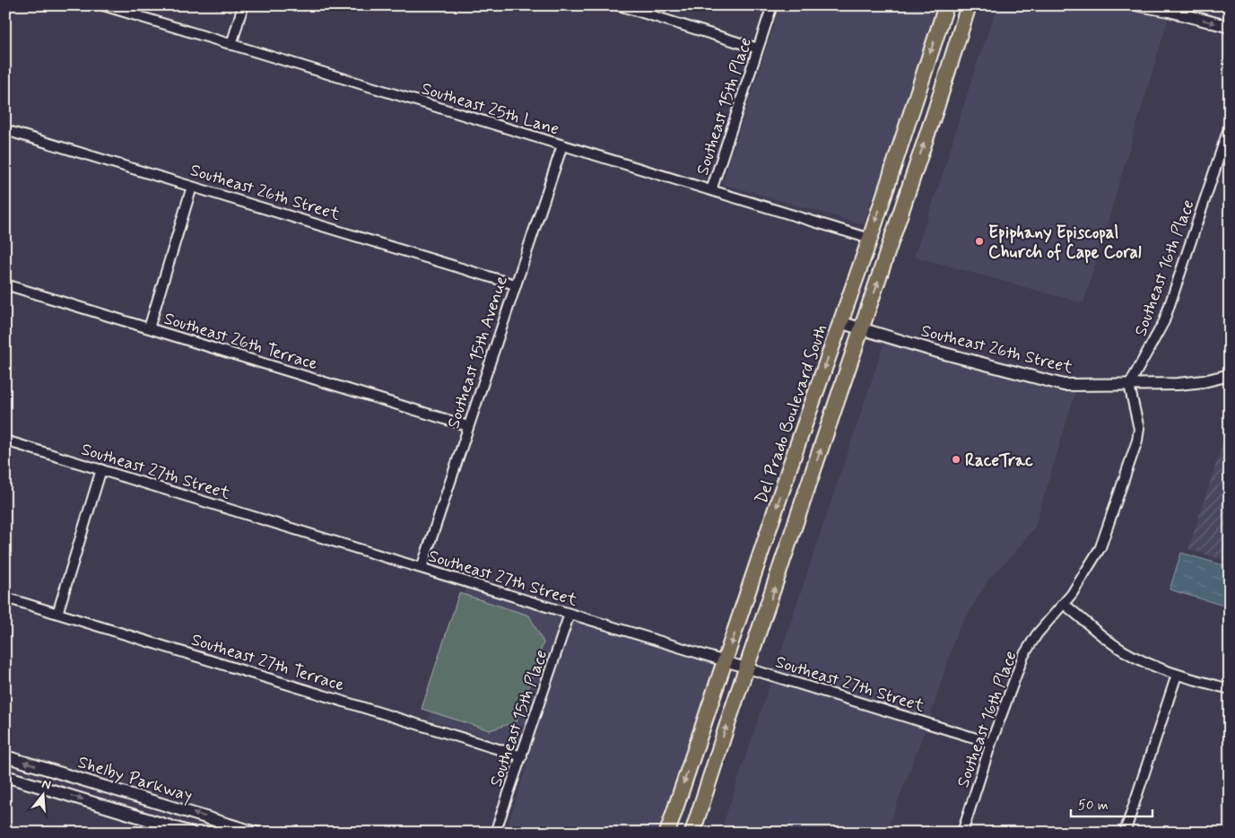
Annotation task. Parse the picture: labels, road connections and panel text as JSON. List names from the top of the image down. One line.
{"streets":{"main road":["Del Prado Boulevard South"],"street":["Southeast 15th Place","Southeast 25th Lane","Southeast 26th Street","Southeast 16th Place","Southeast 26th Terrace","Southeast 15th Avenue","Southeast 27th Street","Southeast 27th Terrace","Shelby Parkway"]},"crossings":[["Southeast 15th Place","Southeast 25th Lane"],["Southeast 15th Place","Southeast 27th Street"],["Southeast 15th Place","Southeast 27th Terrace"],["Southeast 25th Lane","Southeast 15th Avenue"],["Southeast 25th Lane","Del Prado Boulevard South"],["Southeast 26th Street","Southeast 16th Place"],["Southeast 26th Street","Southeast 15th Avenue"],["Southeast 26th Street","Del Prado Boulevard South"],["Southeast 16th Place","Southeast 27th Street"],["Southeast 26th Terrace","Southeast 15th Avenue"],["Southeast 15th Avenue","Southeast 27th Street"],["Del Prado Boulevard South","Southeast 27th Street"]],"places":["Epiphany Episcopal Church of Cape Coral","RaceTrac"],"scale_bar":"50 m","north":"top"}
